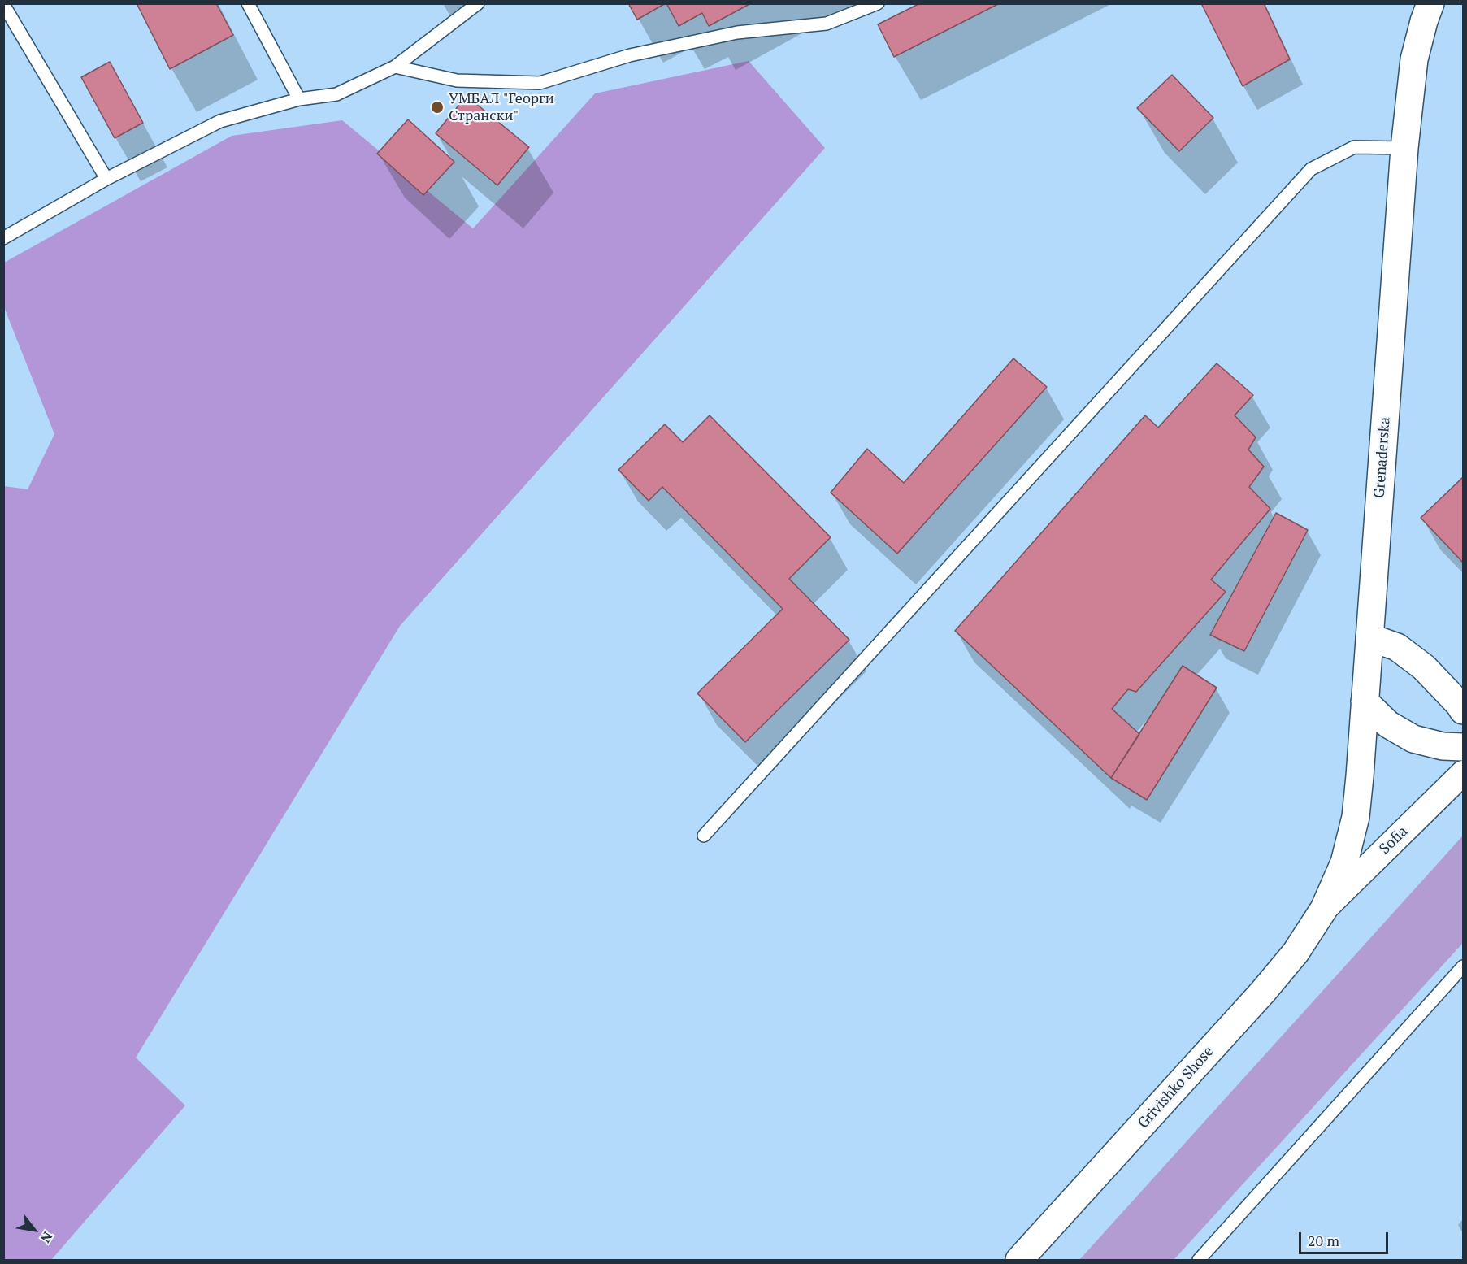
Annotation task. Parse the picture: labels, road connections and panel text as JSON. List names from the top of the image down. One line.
{"streets":{"street":["Grenaderska","Sofia","Grivishko Shose"]},"crossings":[["Grenaderska","Sofia"],["Grenaderska","Grivishko Shose"],["Sofia","Grivishko Shose"]],"places":["УМБАЛ \"Георги Странски\""],"scale_bar":"20 m","north":"bottom right"}
